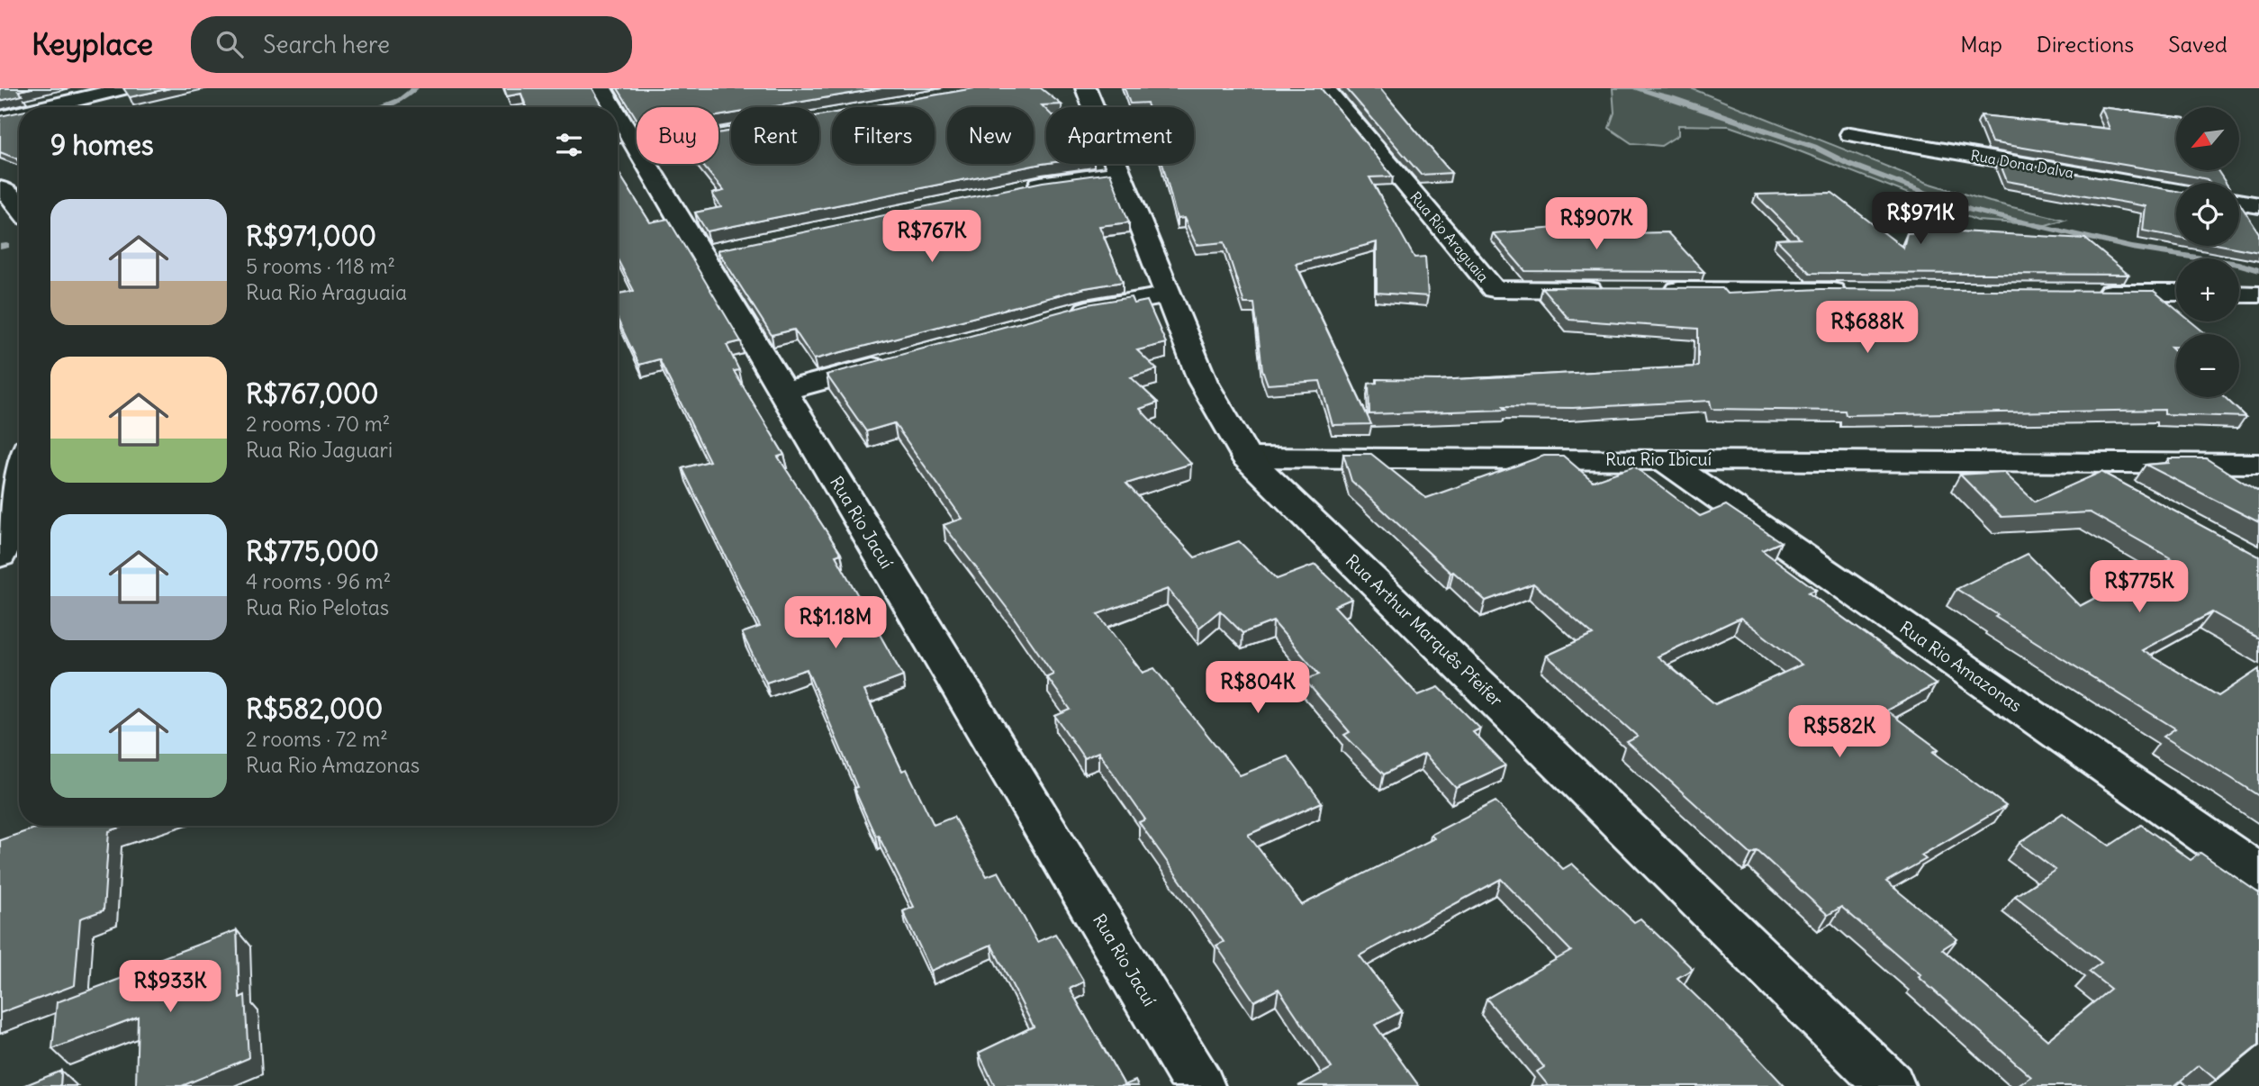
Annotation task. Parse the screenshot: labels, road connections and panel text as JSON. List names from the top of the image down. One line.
{"streets":{"street":["Rua Dona Dalva","Rua Rio Araguaia","Rua Rio Ibicuí","Rua Rio Jacuí","Rua Arthur Marquês Pfeifer","Rua Rio Amazonas"]},"crossings":[["Rua Rio Ibicuí","Rua Arthur Marquês Pfeifer"],["Rua Rio Ibicuí","Rua Rio Amazonas"]],"north":"bottom left","page":{"header":"Keyplace","search":"Search here","nav":["Map","Directions","Saved"],"map_buttons":["+","−"],"chip":["Buy","Rent","Filters","New","Apartment"],"heading":"9 homes","list":[{"name":"R$971,000","note":"5 rooms · 118 m² · Rua Rio Araguaia"},{"name":"R$767,000","note":"2 rooms · 70 m² · Rua Rio Jaguari"},{"name":"R$775,000","note":"4 rooms · 96 m² · Rua Rio Pelotas"},{"name":"R$582,000","note":"2 rooms · 72 m² · Rua Rio Amazonas"}],"price":["R$971K","R$907K","R$767K","R$688K","R$775K","R$1.18M","R$804K","R$582K","R$933K"]}}
